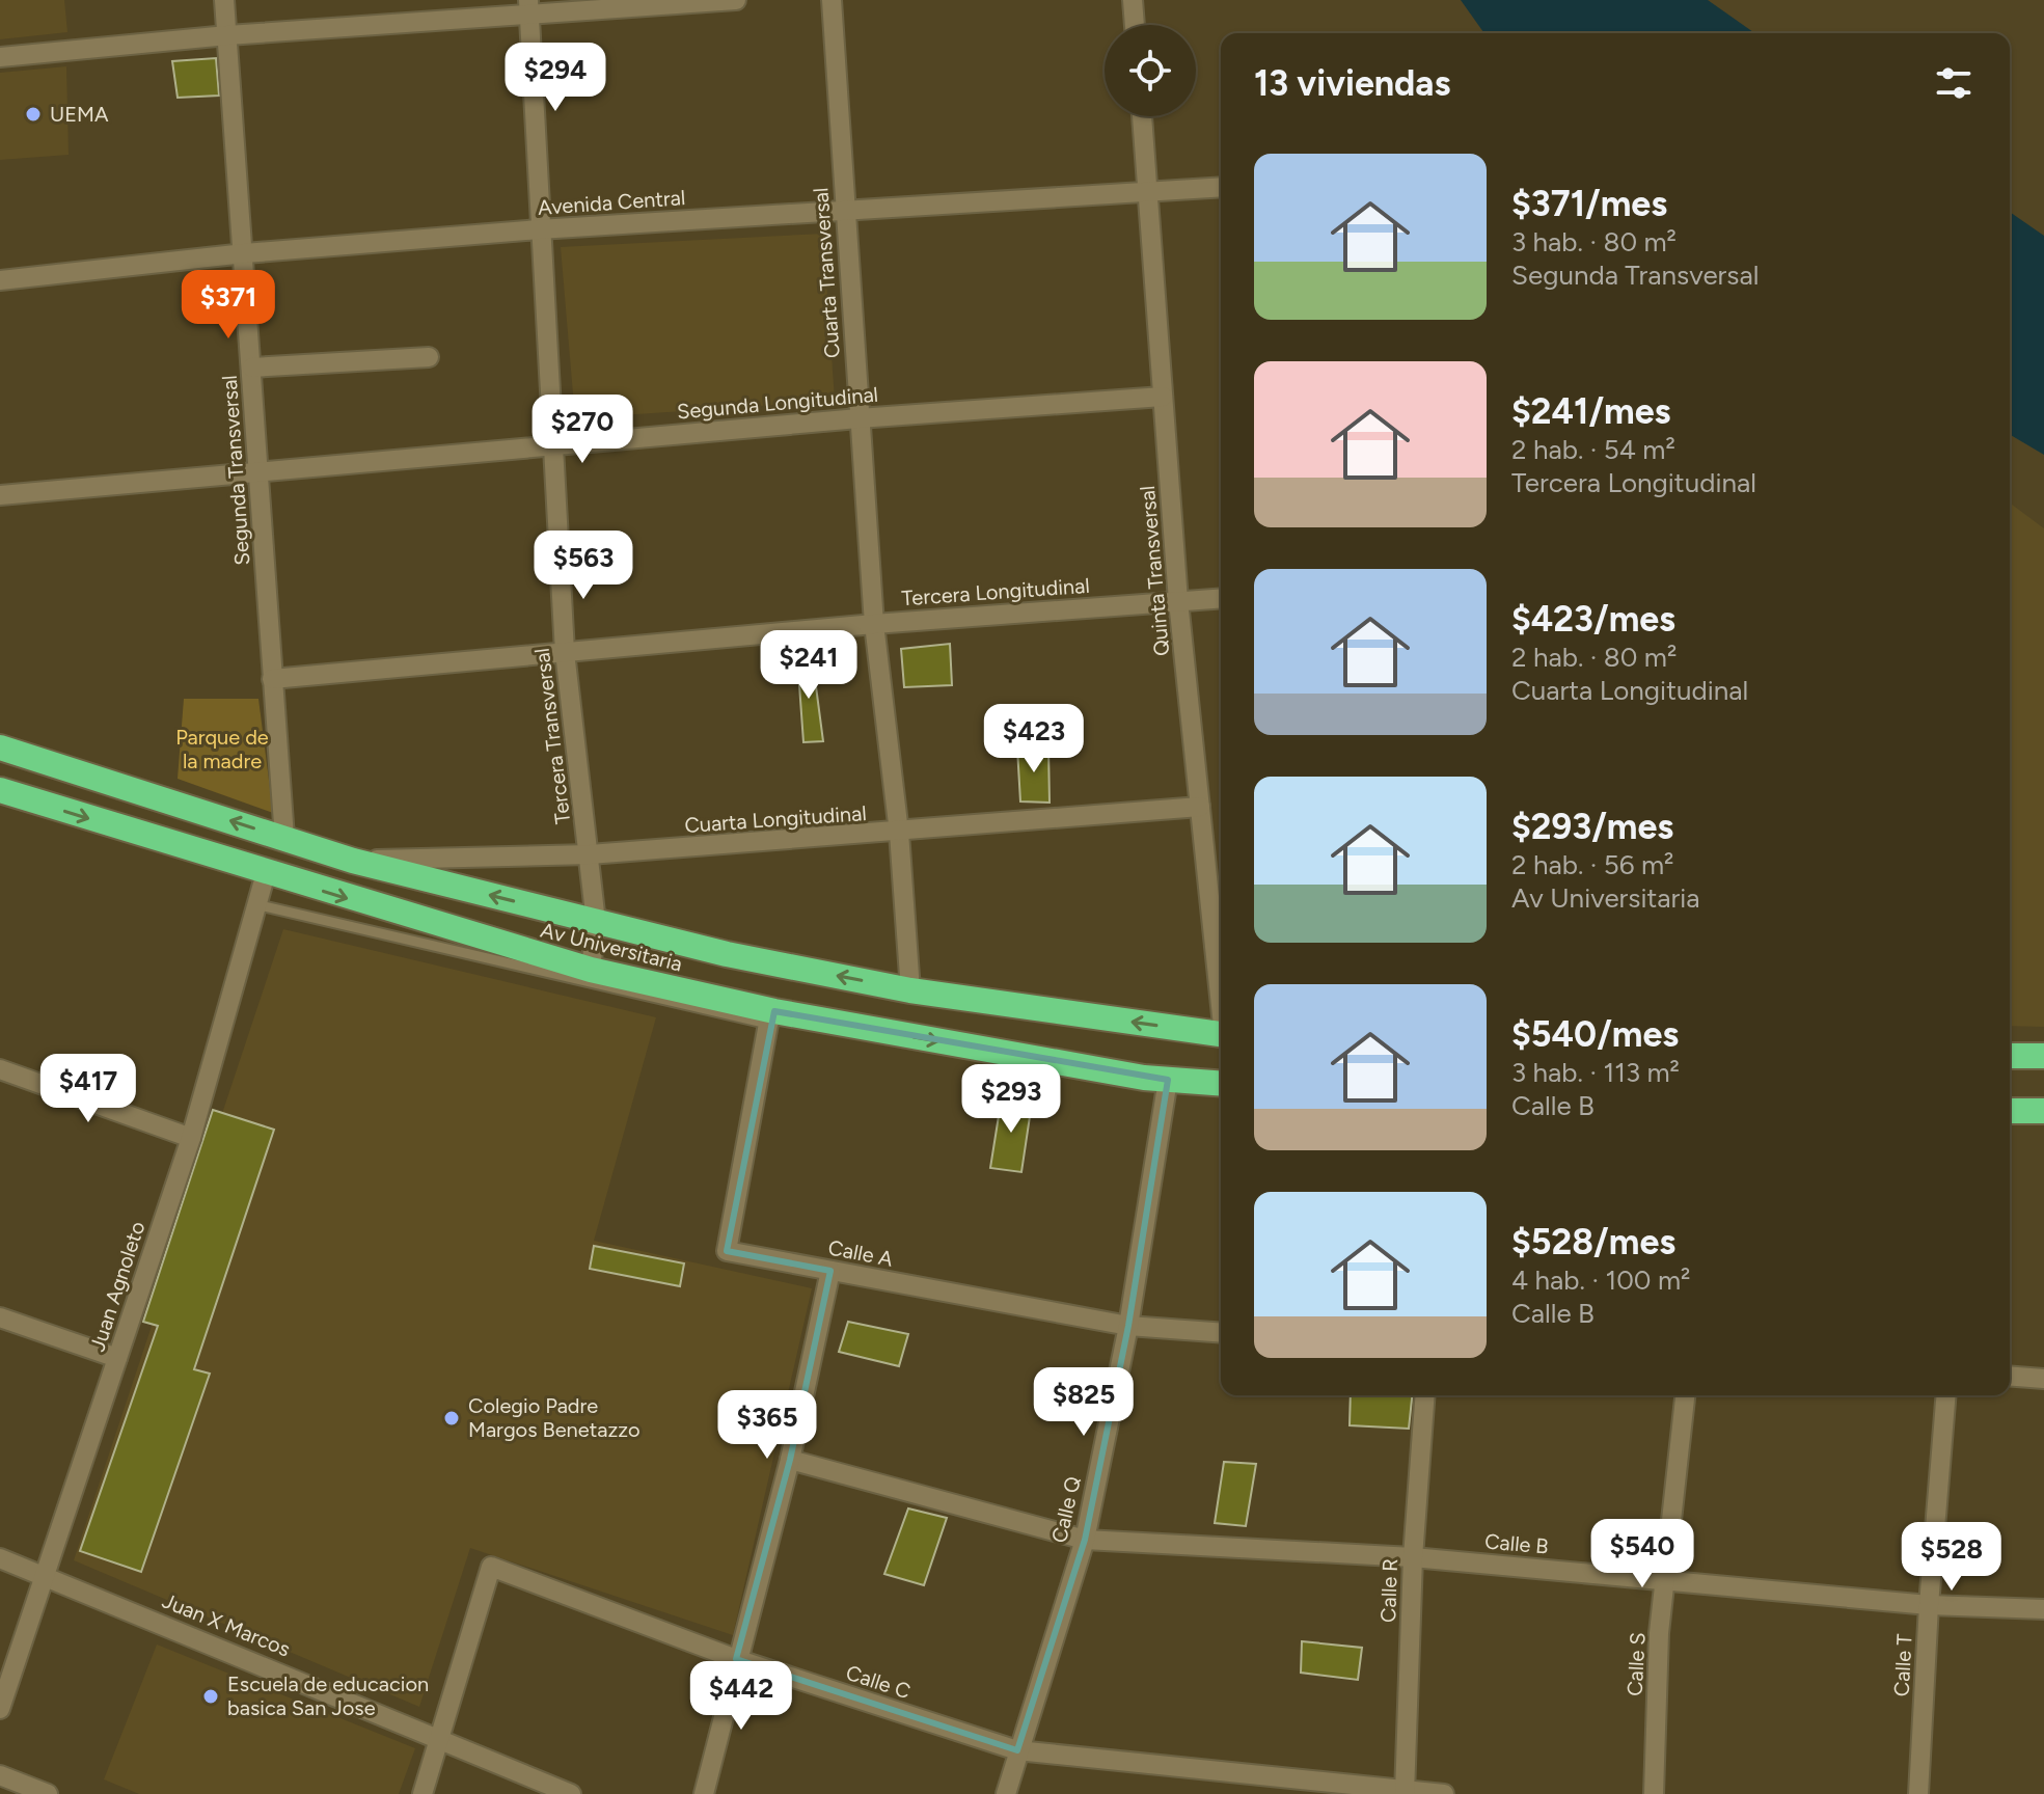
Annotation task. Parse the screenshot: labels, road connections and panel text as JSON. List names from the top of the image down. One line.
{"streets":{"highway":["Av Universitaria"],"street":["Avenida Central","Cuarta Transversal","Segunda Longitudinal","Segunda Transversal","Quinta Transversal","Tercera Longitudinal","Tercera Transversal","Cuarta Longitudinal","Calle A","Juan Agnoleto","Calle Q","Calle B","Calle R","Juan X Marcos","Calle S","Calle T","Calle C"]},"crossings":[["Avenida Central","Cuarta Transversal"],["Avenida Central","Segunda Transversal"],["Avenida Central","Quinta Transversal"],["Avenida Central","Tercera Transversal"],["Cuarta Transversal","Segunda Longitudinal"],["Cuarta Transversal","Tercera Longitudinal"],["Cuarta Transversal","Cuarta Longitudinal"],["Cuarta Transversal","Av Universitaria"],["Segunda Longitudinal","Segunda Transversal"],["Segunda Longitudinal","Quinta Transversal"],["Segunda Longitudinal","Tercera Transversal"],["Segunda Transversal","Tercera Longitudinal"],["Segunda Transversal","Av Universitaria"],["Quinta Transversal","Tercera Longitudinal"],["Quinta Transversal","Cuarta Longitudinal"],["Tercera Longitudinal","Tercera Transversal"],["Tercera Transversal","Cuarta Longitudinal"],["Tercera Transversal","Av Universitaria"],["Cuarta Longitudinal","Av Universitaria"],["Av Universitaria","Calle A"],["Av Universitaria","Juan Agnoleto"],["Av Universitaria","Calle Q"],["Calle A","Calle Q"],["Juan Agnoleto","Juan X Marcos"],["Calle Q","Calle B"],["Calle Q","Calle C"],["Calle B","Calle R"],["Calle B","Calle S"],["Calle B","Calle T"],["Calle R","Calle C"],["Juan X Marcos","Calle C"]],"parks":["Parque de la madre"],"places":["UEMA","Colegio Padre Margos Benetazzo","Escuela de educacion basica San Jose"],"page":{"heading":"13 viviendas","price":["$294","$371","$270","$563","$241","$423","$417","$293","$825","$365","$540","$528","$442"],"list":[{"name":"$371/mes","note":"3 hab. · 80 m² · Segunda Transversal"},{"name":"$241/mes","note":"2 hab. · 54 m² · Tercera Longitudinal"},{"name":"$423/mes","note":"2 hab. · 80 m² · Cuarta Longitudinal"},{"name":"$293/mes","note":"2 hab. · 56 m² · Av Universitaria"},{"name":"$540/mes","note":"3 hab. · 113 m² · Calle B"},{"name":"$528/mes","note":"4 hab. · 100 m² · Calle B"}]}}
